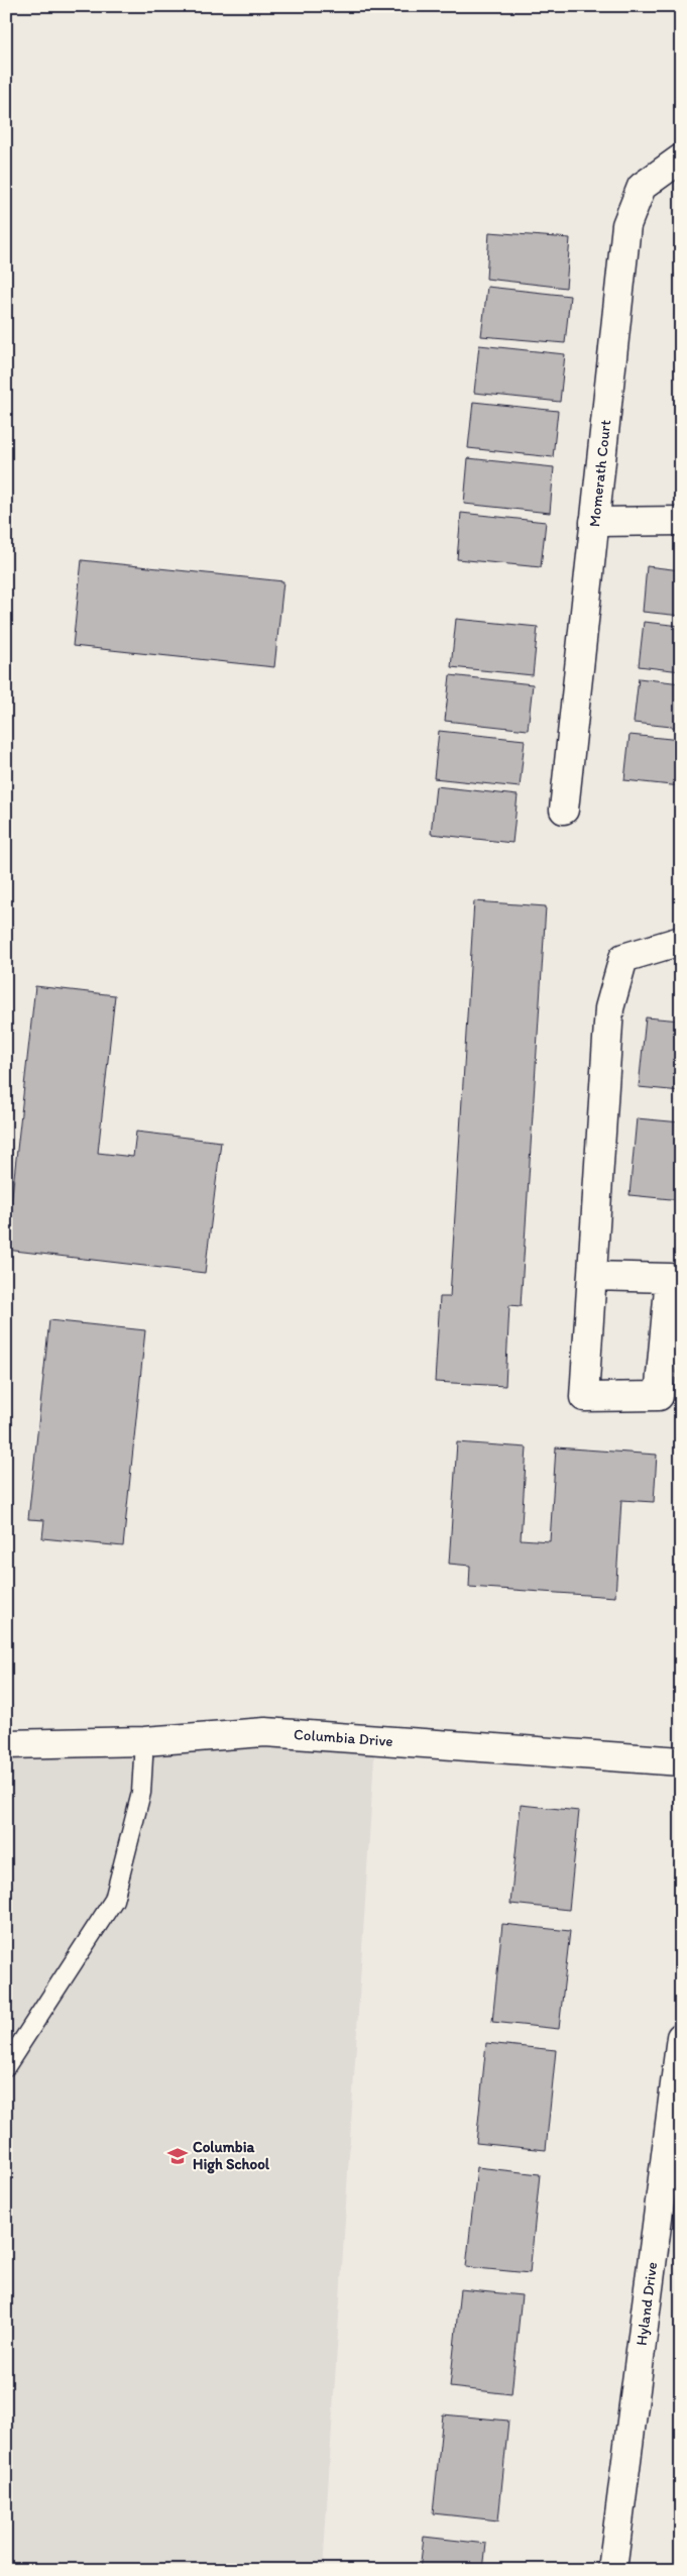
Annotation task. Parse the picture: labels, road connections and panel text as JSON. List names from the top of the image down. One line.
{"streets":{"street":["Momerath Court","Columbia Drive","Hyland Drive"]},"places":{"school or university":["Columbia High School"]}}
